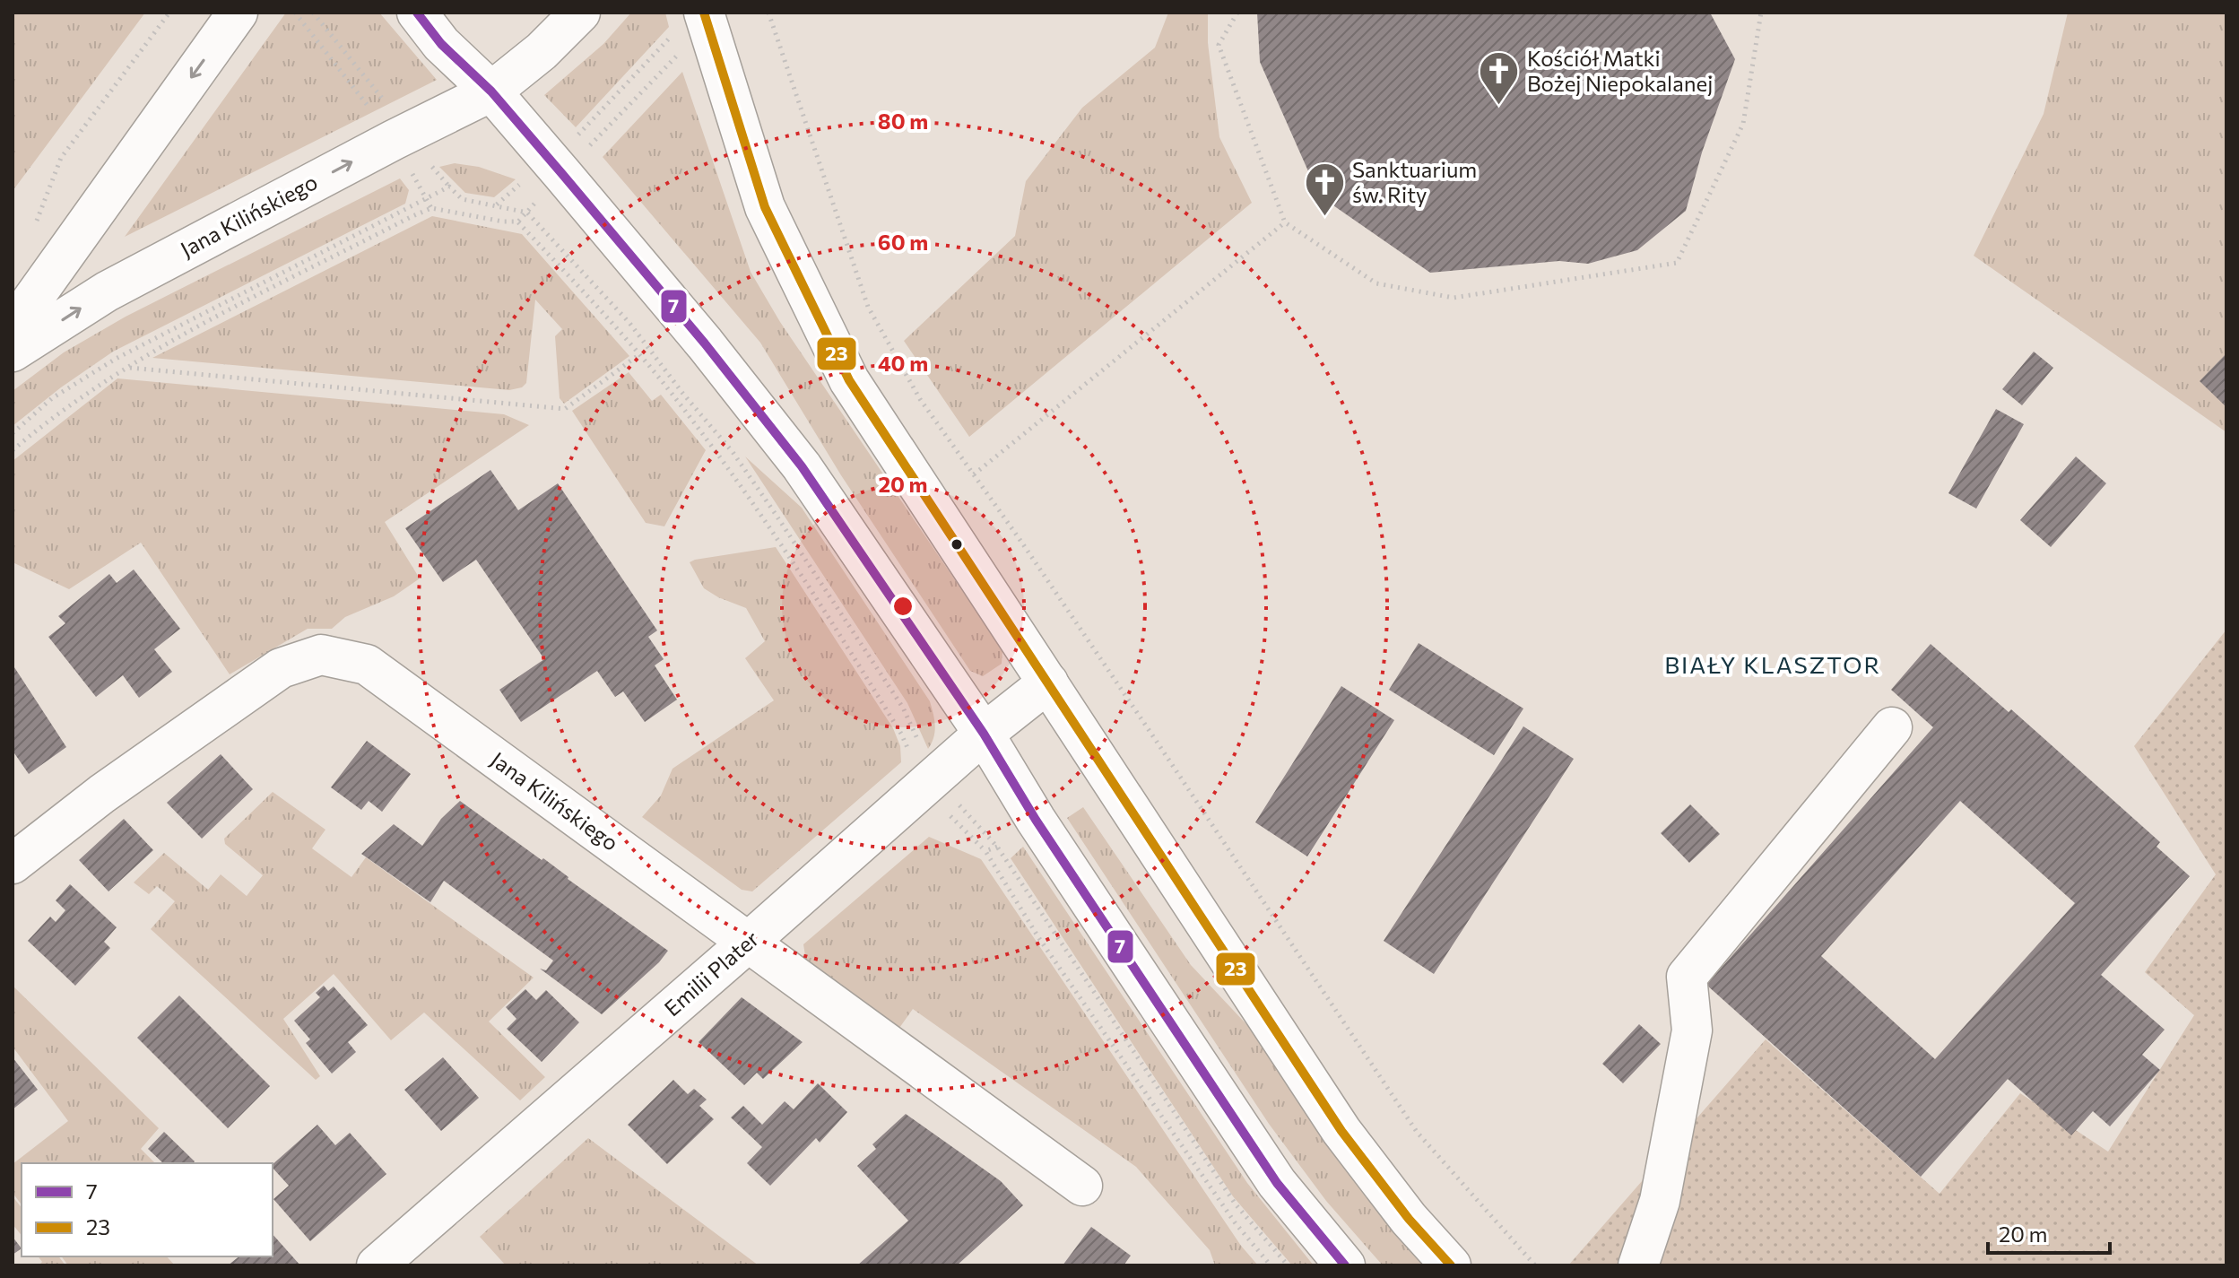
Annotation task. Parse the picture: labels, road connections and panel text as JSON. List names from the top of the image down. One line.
{"streets":{"main road":["Jana Kilińskiego","Emilii Plater"]},"crossings":[["Jana Kilińskiego","Emilii Plater"]],"districts":["BIAŁY KLASZTOR"],"places":{"church":["Kościół Matki Bożej Niepokalanej","Sanktuarium św. Rity"]},"lines":["transit line 7","transit line 23"],"legend":["7","23"],"scale_bar":"20 m","rings":["80 m","60 m","40 m","20 m"]}
